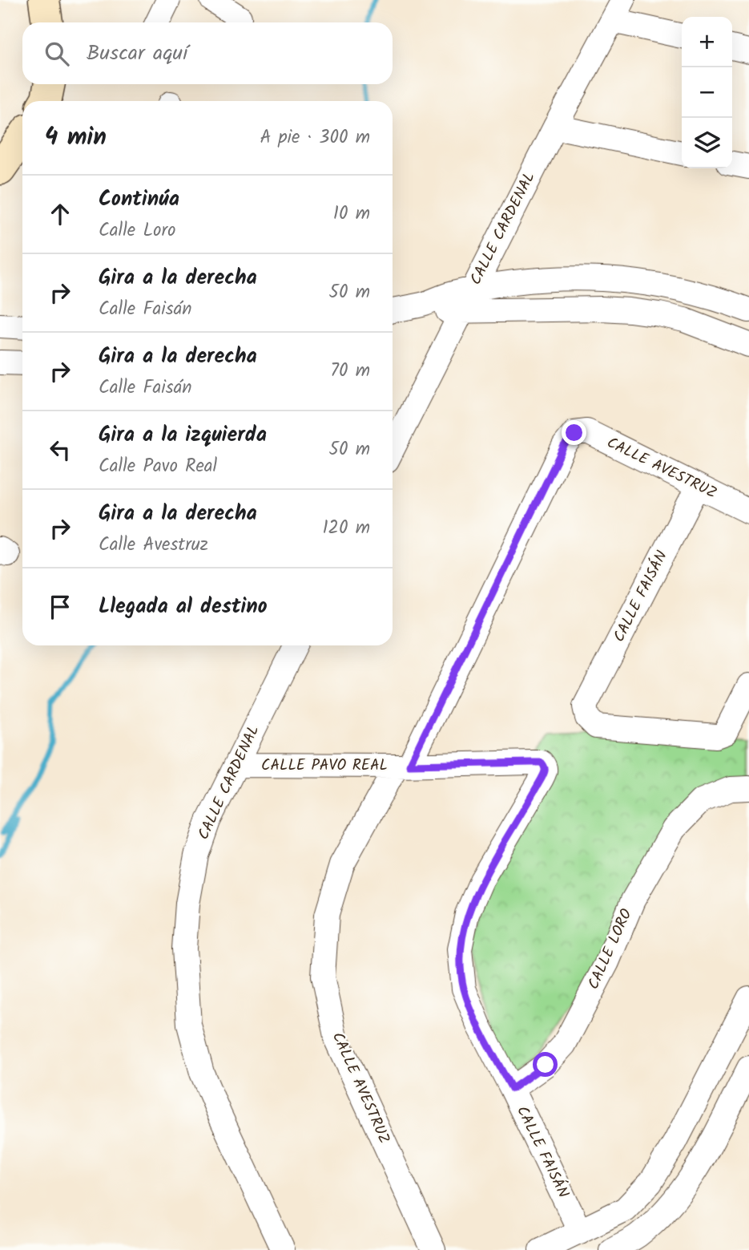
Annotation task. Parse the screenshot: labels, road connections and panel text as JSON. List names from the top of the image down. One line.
{"streets":{"street":["CALLE CARDENAL","CALLE AVESTRUZ","CALLE FAISÁN","CALLE PAVO REAL","CALLE LORO"]},"crossings":[["CALLE CARDENAL","CALLE PAVO REAL"],["CALLE AVESTRUZ","CALLE FAISÁN"],["CALLE AVESTRUZ","CALLE PAVO REAL"],["CALLE FAISÁN","CALLE PAVO REAL"],["CALLE FAISÁN","CALLE LORO"]],"page":{"map_buttons":["+","−"],"search":"Buscar aquí","heading":["4 min","A pie · 300 m"],"list":[["Continúa","Calle Loro","10 m"],["Gira a la derecha","Calle Faisán","50 m"],["Gira a la derecha","Calle Faisán","70 m"],["Gira a la izquierda","Calle Pavo Real","50 m"],["Gira a la derecha","Calle Avestruz","120 m"],"Llegada al destino"]}}
